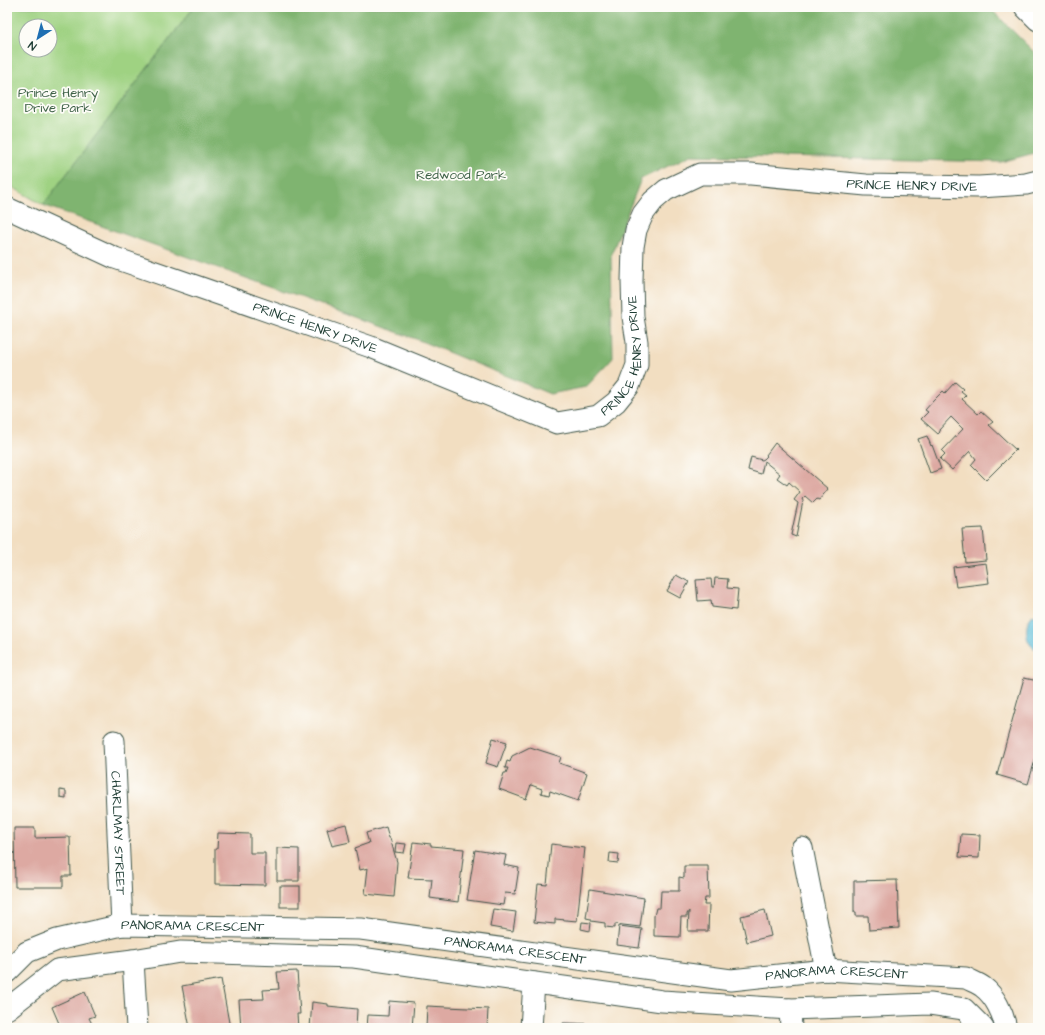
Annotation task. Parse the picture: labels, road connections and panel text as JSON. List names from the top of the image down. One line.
{"streets":{"street":["PRINCE HENRY DRIVE","CHARLMAY STREET","PANORAMA CRESCENT"]},"crossings":[["CHARLMAY STREET","PANORAMA CRESCENT"]],"parks":["Prince Henry Drive Park","Redwood Park"],"north":"bottom left"}
